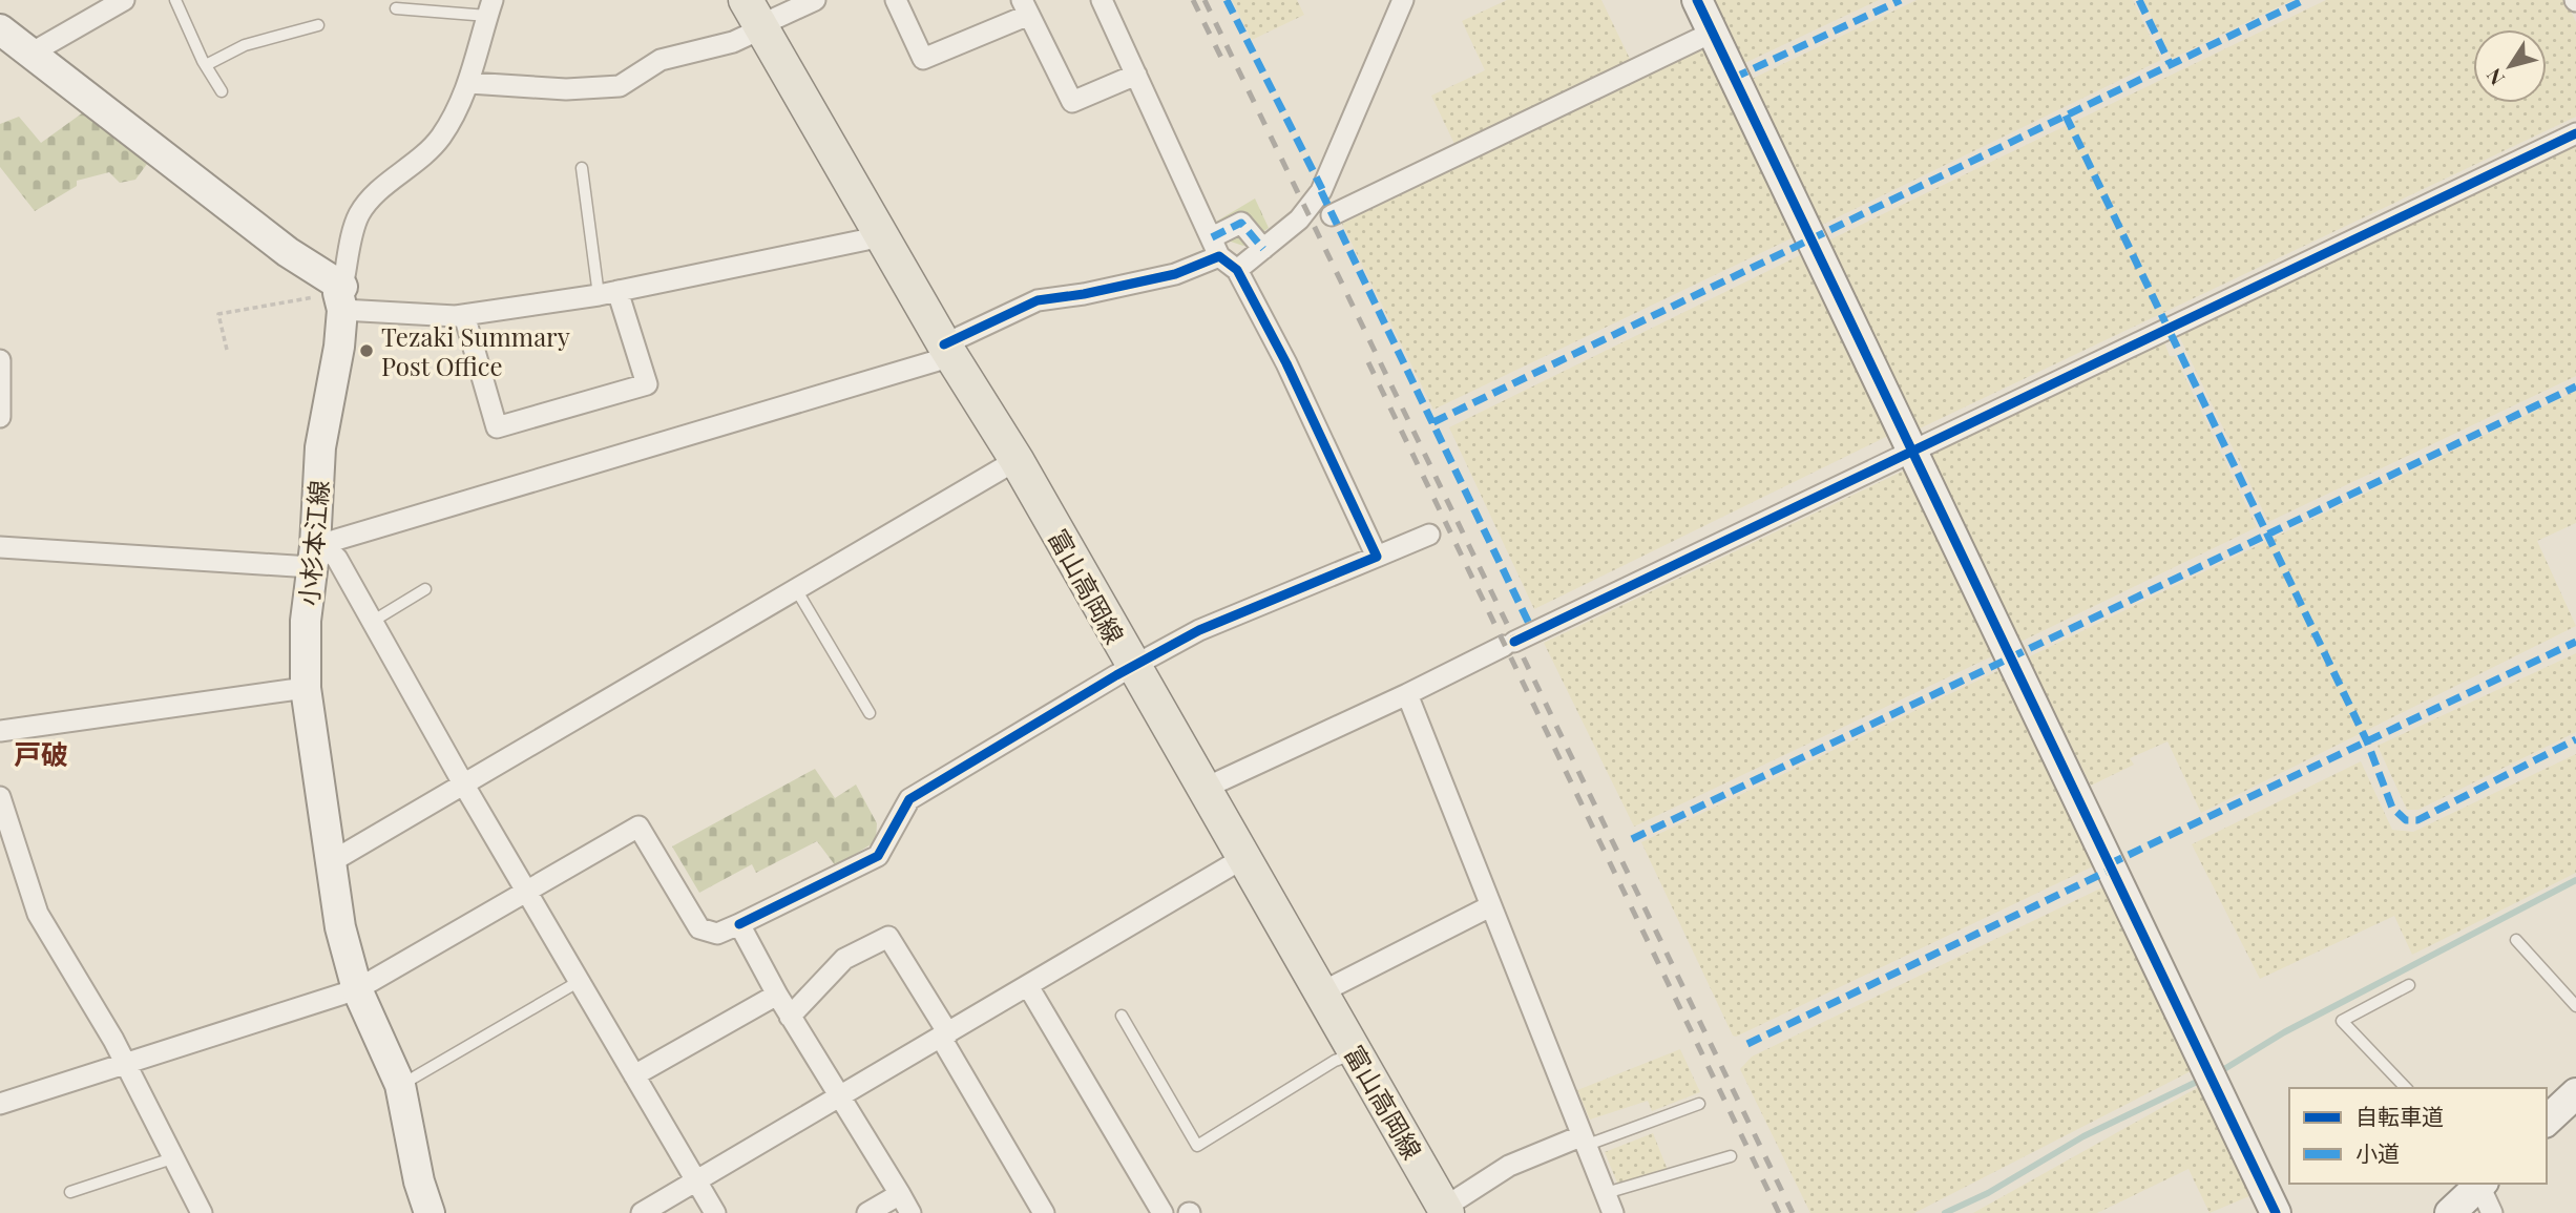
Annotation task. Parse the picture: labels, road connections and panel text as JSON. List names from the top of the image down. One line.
{"streets":{"main road":["富山高岡線"],"street":["小杉本江線"]},"districts":["戸破"],"places":["Tezaki Summary Post Office"],"legend":["自転車道","小道"],"north":"bottom left"}
